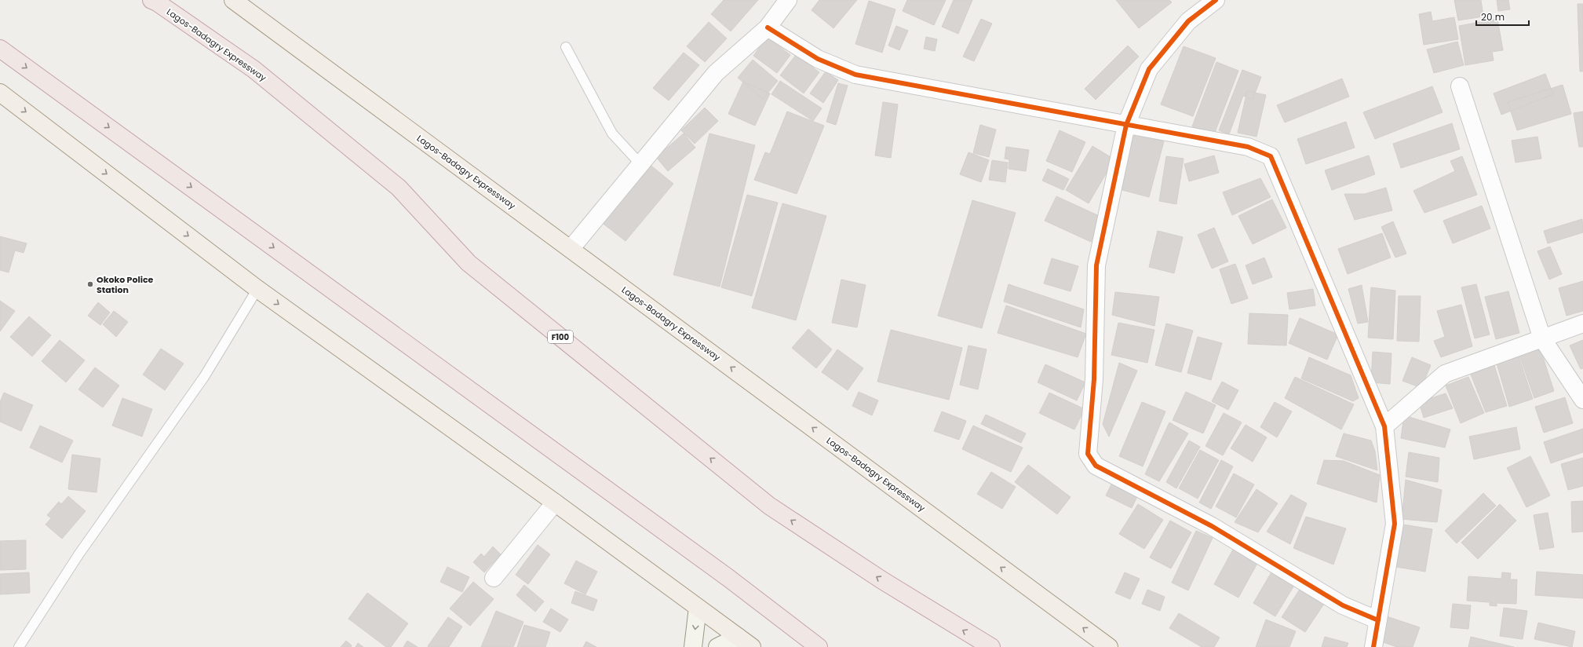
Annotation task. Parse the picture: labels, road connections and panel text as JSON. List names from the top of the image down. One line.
{"streets":{"highway":["Lagos-Badagry Expressway","F100"]},"places":["Okoko Police Station"],"scale_bar":"20 m"}
